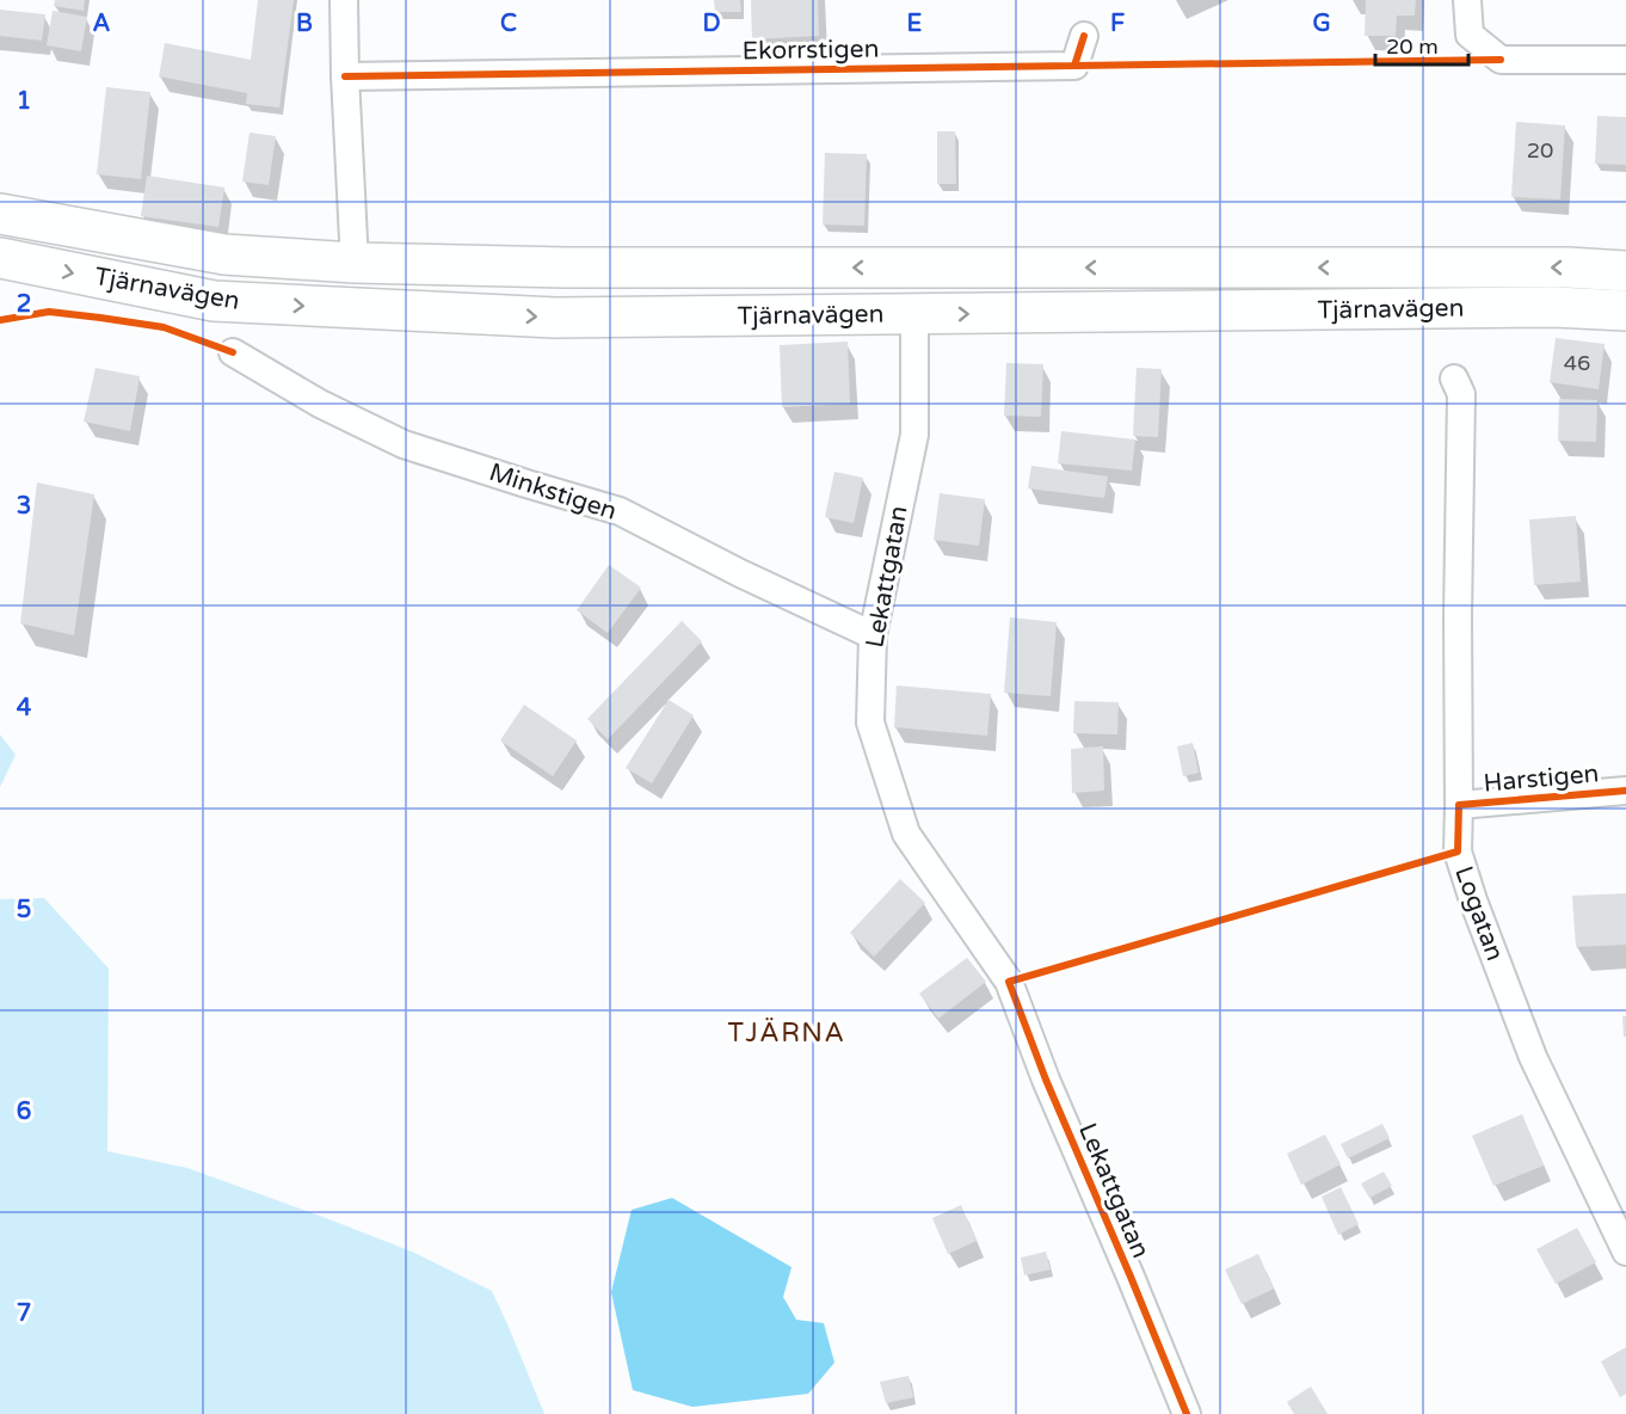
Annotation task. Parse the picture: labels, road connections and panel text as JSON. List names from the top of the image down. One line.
{"streets":{"highway":["Tjärnavägen"],"street":["Ekorrstigen","Minkstigen","Lekattgatan","Harstigen","Logatan"]},"crossings":[["Tjärnavägen","Lekattgatan"],["Minkstigen","Lekattgatan"],["Harstigen","Logatan"]],"districts":["TJÄRNA"],"house_numbers":["20","46"],"scale_bar":"20 m","grid":{"columns":["A","B","C","D","E","F","G"],"rows":["1","2","3","4","5","6","7"]}}
